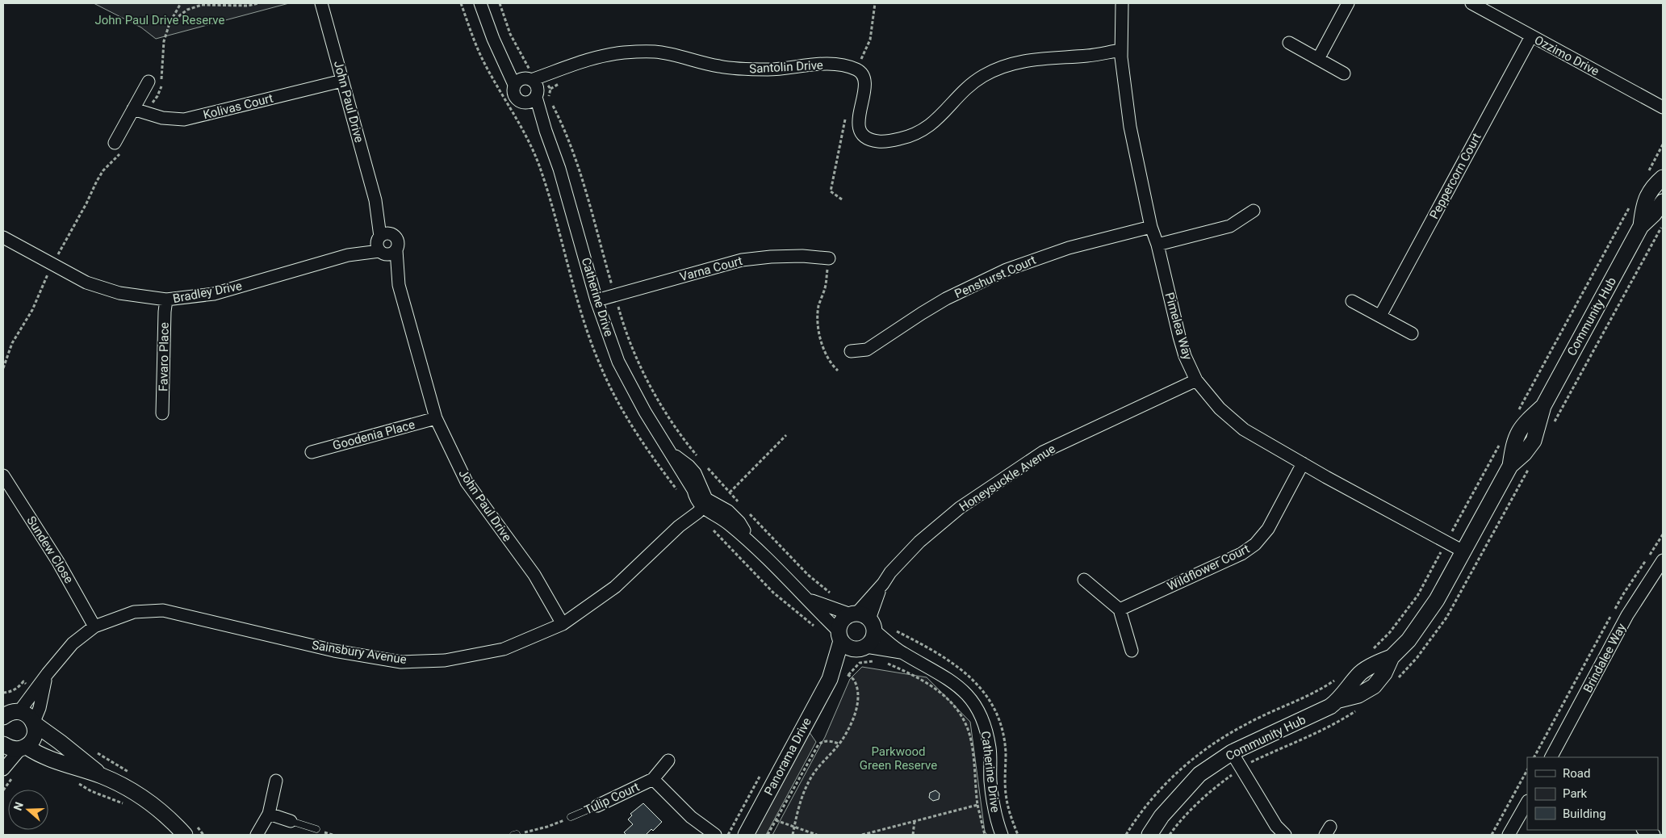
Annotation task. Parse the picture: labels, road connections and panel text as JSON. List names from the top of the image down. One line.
{"streets":{"street":["Ozzimo Drive","Santolin Drive","John Paul Drive","Kolivas Court","Peppercorn Court","Varna Court","Penshurst Court","Bradley Drive","Catherine Drive","Community Hub","Pimelea Way","Favaro Place","Goodenia Place","Honeysuckle Avenue","Sundew Close","Wildflower Court","Sainsbury Avenue","Brindalee Way","Panorama Drive","Tulip Court"]},"crossings":[["Ozzimo Drive","Peppercorn Court"],["Santolin Drive","Catherine Drive"],["John Paul Drive","Kolivas Court"],["John Paul Drive","Bradley Drive"],["John Paul Drive","Goodenia Place"],["John Paul Drive","Sainsbury Avenue"],["Varna Court","Catherine Drive"],["Penshurst Court","Pimelea Way"],["Bradley Drive","Favaro Place"],["Catherine Drive","Honeysuckle Avenue"],["Catherine Drive","Sainsbury Avenue"],["Catherine Drive","Panorama Drive"],["Community Hub","Pimelea Way"],["Pimelea Way","Honeysuckle Avenue"],["Pimelea Way","Wildflower Court"],["Honeysuckle Avenue","Panorama Drive"],["Sundew Close","Sainsbury Avenue"]],"parks":["John Paul Drive Reserve","Parkwood Green Reserve"],"legend":["Road","Park","Building"],"north":"left"}
